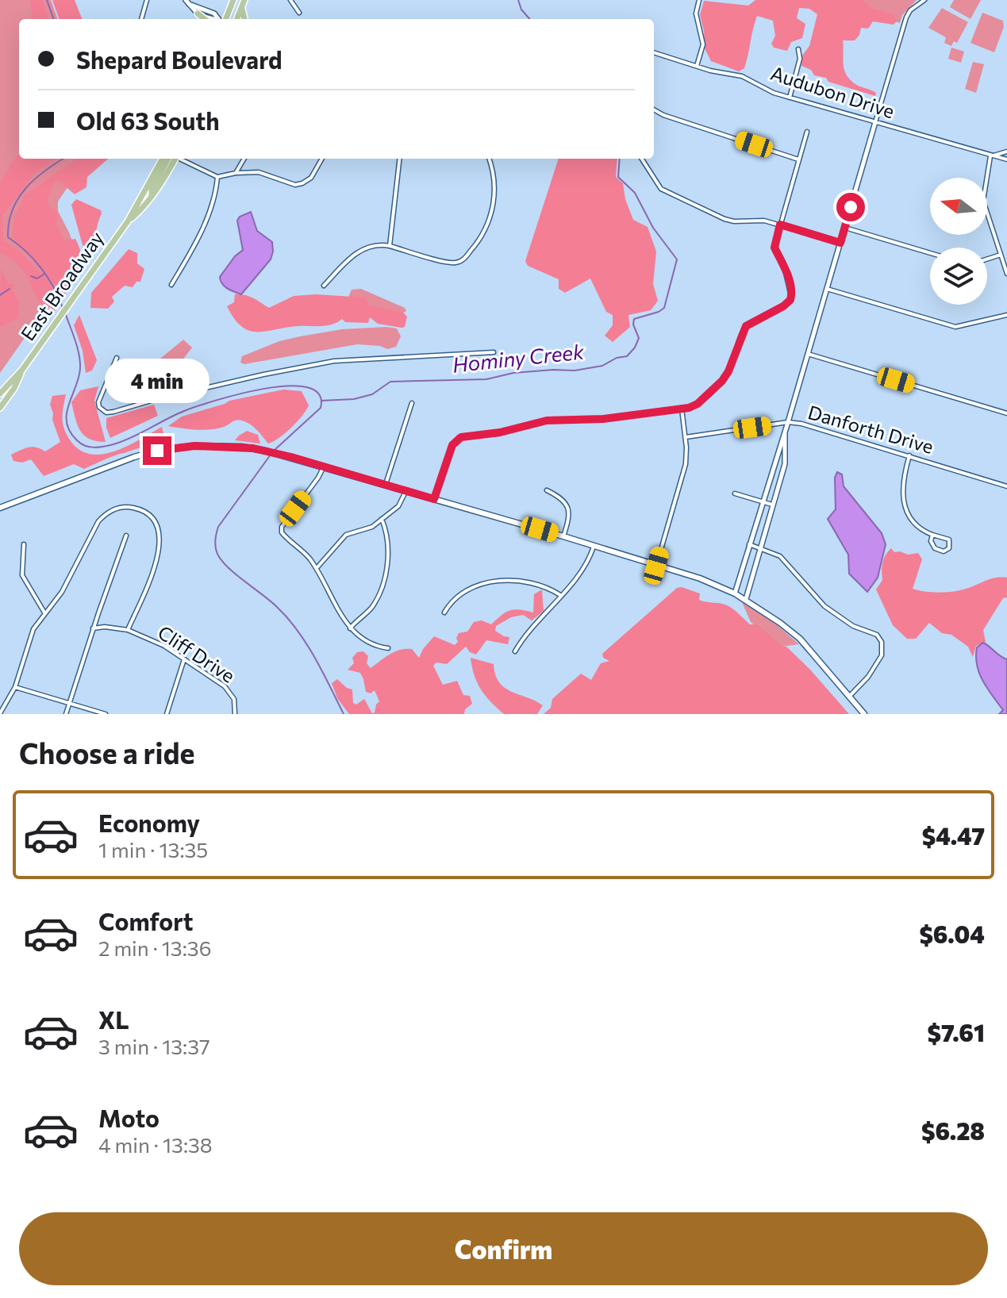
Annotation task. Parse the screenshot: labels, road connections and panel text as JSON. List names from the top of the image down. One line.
{"streets":{"main road":["East Broadway"],"street":["Audubon Drive","Danforth Drive","Cliff Drive"]},"water":["Hominy Creek"],"north":"left","page":{"banner":["Shepard Boulevard","Old 63 South"],"bubble":"4 min","heading":"Choose a ride","list":[{"name":"Economy","note":"1 min · 13:35","value":"$4.47"},{"name":"Comfort","note":"2 min · 13:36","value":"$6.04"},{"name":"XL","note":"3 min · 13:37","value":"$7.61"},{"name":"Moto","note":"4 min · 13:38","value":"$6.28"}],"buttons":"Confirm"}}
